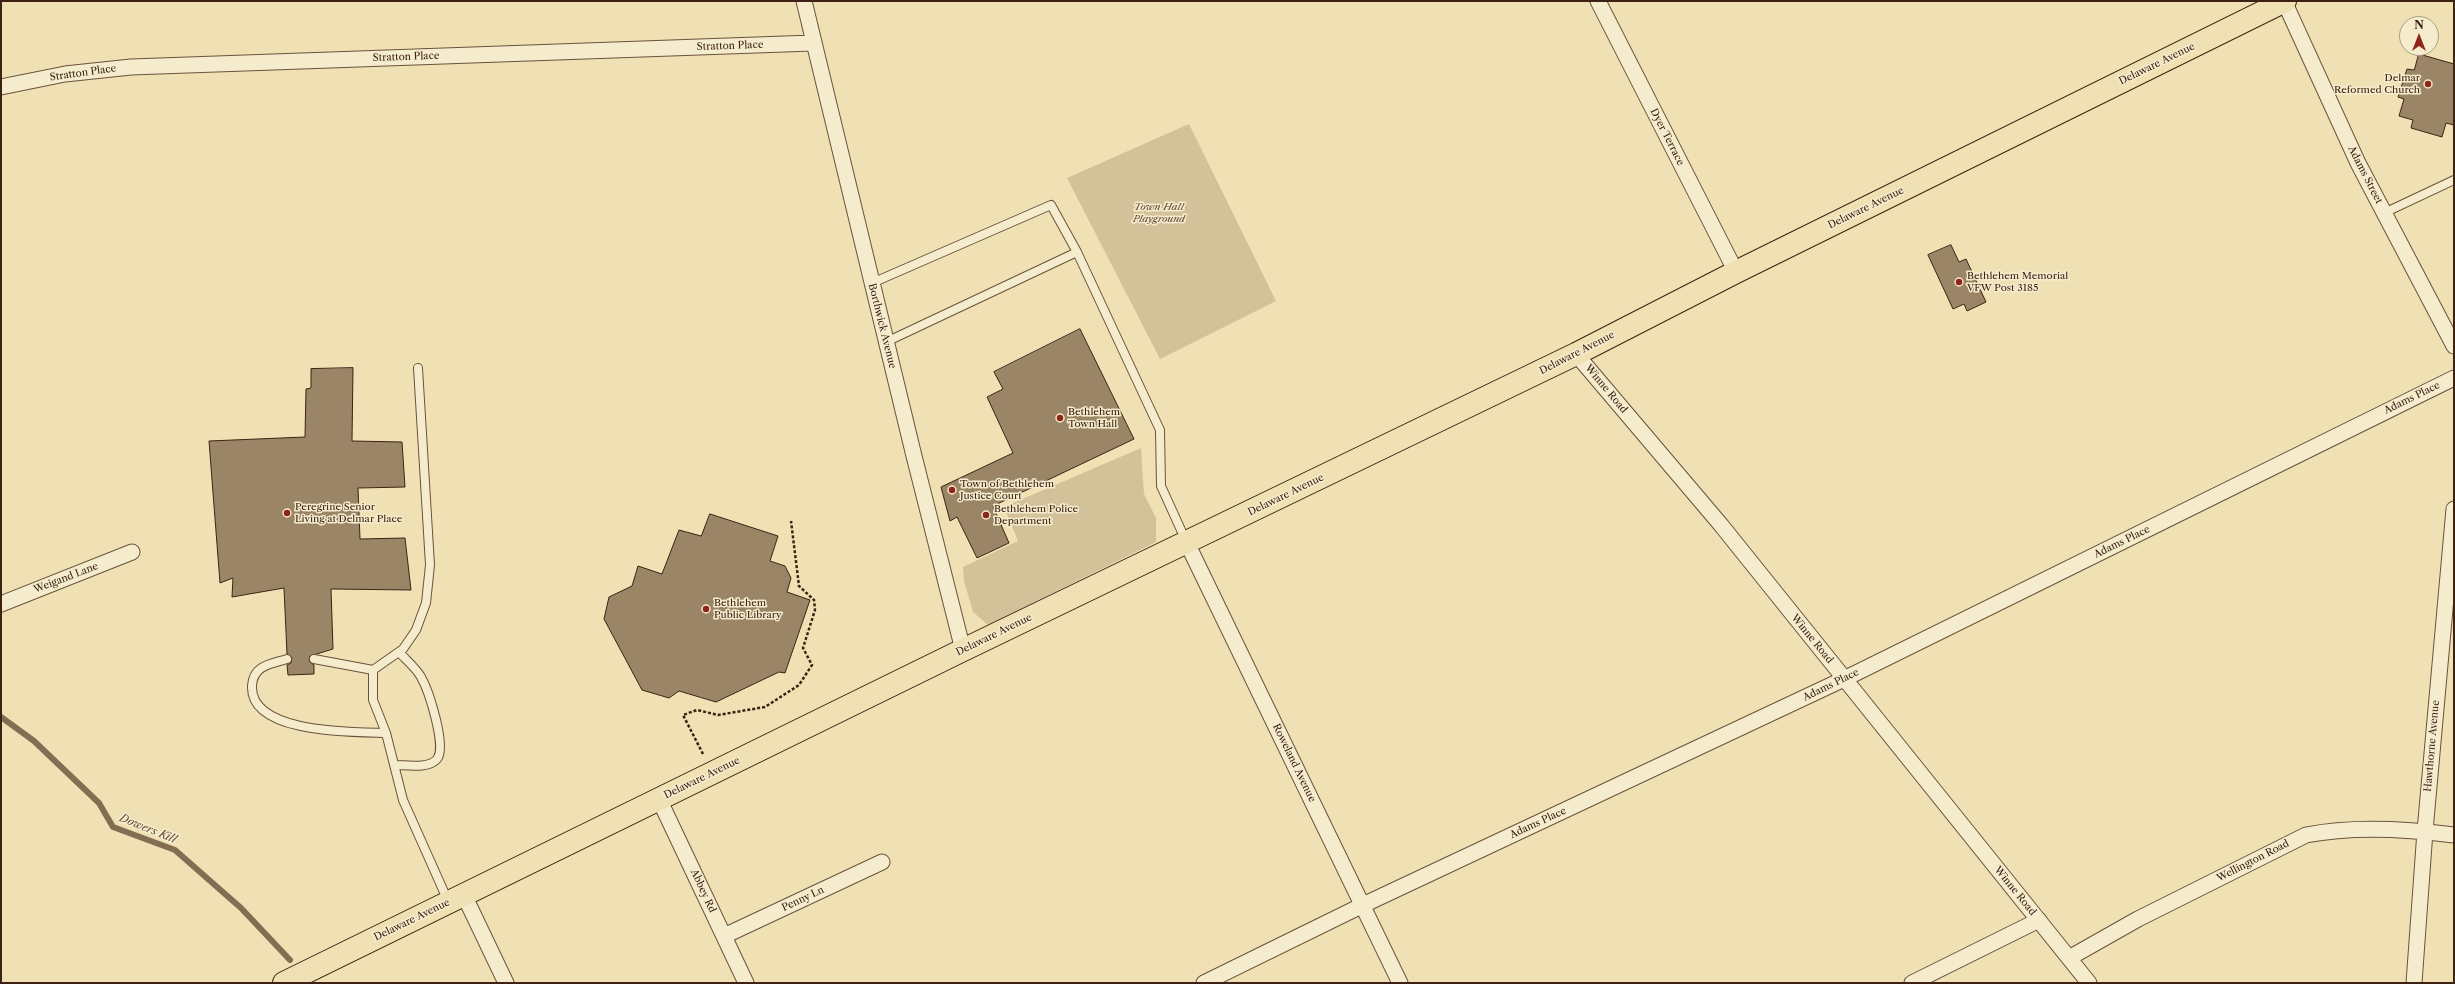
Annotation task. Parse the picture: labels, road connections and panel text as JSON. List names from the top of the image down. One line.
{"streets":{"main road":["Delaware Avenue"],"street":["Stratton Place","Dyer Terrace","Adams Street","Borthwick Avenue","Winne Road","Adams Place","Weigand Lane","Hawthorne Avenue","Roweland Avenue","Wellington Road","Abbey Rd","Penny Ln"]},"crossings":[["Stratton Place","Borthwick Avenue"],["Delaware Avenue","Dyer Terrace"],["Delaware Avenue","Adams Street"],["Delaware Avenue","Borthwick Avenue"],["Delaware Avenue","Winne Road"],["Delaware Avenue","Roweland Avenue"],["Delaware Avenue","Abbey Rd"],["Winne Road","Adams Place"],["Winne Road","Wellington Road"],["Adams Place","Roweland Avenue"],["Hawthorne Avenue","Wellington Road"],["Abbey Rd","Penny Ln"]],"water":["Dowers Kill"],"parks":["Town Hall Playground"],"places":["Delmar Reformed Church","Bethlehem Memorial VFW Post 3185","Bethlehem Town Hall","Town of Bethlehem Justice Court","Peregrine Senior Living at Delmar Place","Bethlehem Police Department","Bethlehem Public Library"],"north":"top"}
